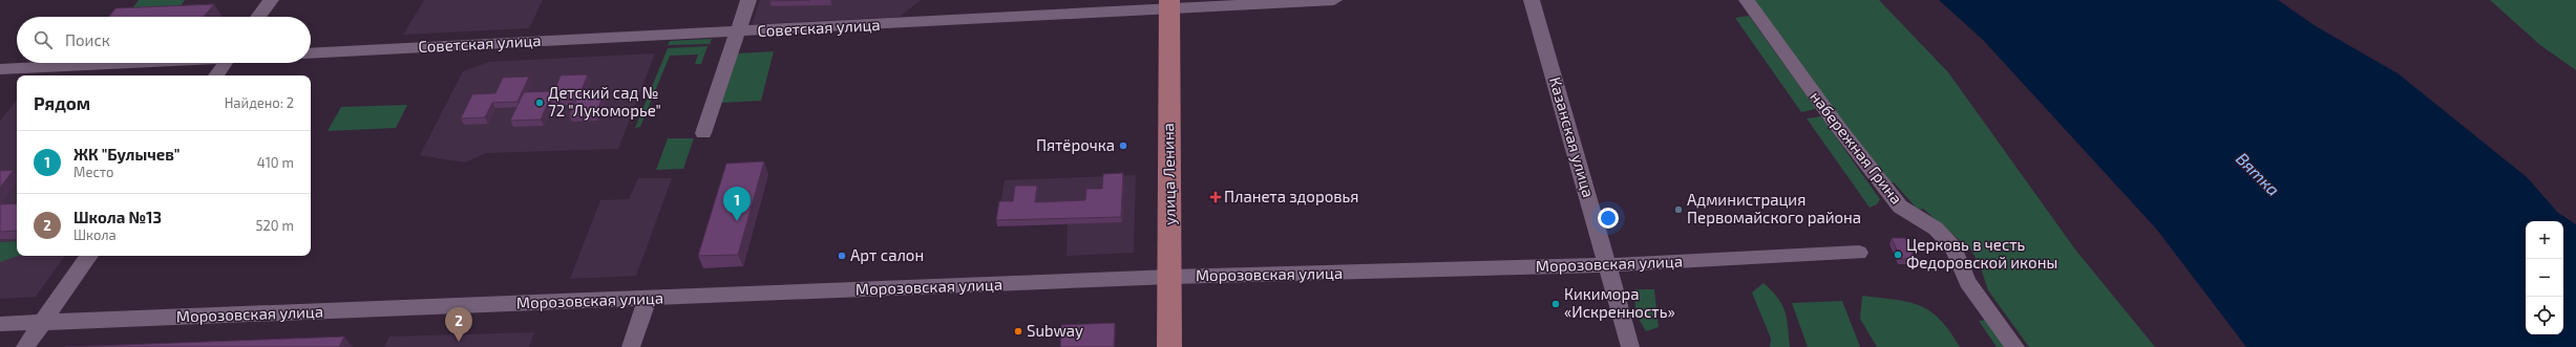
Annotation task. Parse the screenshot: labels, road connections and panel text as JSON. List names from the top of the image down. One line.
{"streets":{"main road":["улица Ленина"],"street":["Советская улица","Казанская улица","набережная Грина","Морозовская улица"]},"crossings":[["Советская улица","улица Ленина"],["Казанская улица","Морозовская улица"],["улица Ленина","Морозовская улица"]],"water":["Вятка"],"places":{"other":["Детский сад № 72 \"Лукоморье\"","Пятёрочка","Администрация Первомайского района","Церковь в честь Федоровской иконы","Арт салон","Кикимора «Искренность»","Subway"],"health":["Планета здоровья"]},"page":{"search":"Поиск","heading":["Рядом","Найдено: 2"],"list":[{"mark":"1","name":"ЖК \"Булычев\"","note":"Место","value":"410 m"},{"mark":"2","name":"Школа №13","note":"Школа","value":"520 m"}],"pins":["1","2"],"map_buttons":["+","−"]}}
